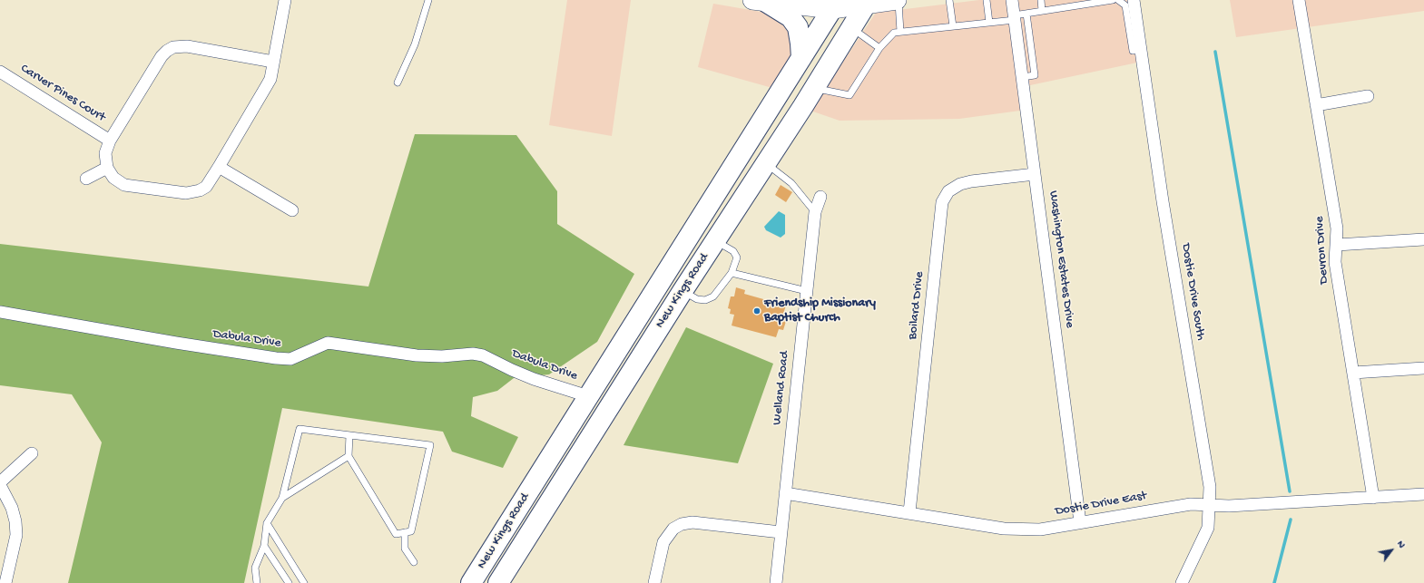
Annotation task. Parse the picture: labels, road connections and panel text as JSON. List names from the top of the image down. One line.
{"streets":{"highway":["New Kings Road"],"street":["Carver Pines Court","Devron Drive","Washington Estates Drive","Dostie Drive South","Boilard Drive","Dabula Drive","Welland Road","Dostie Drive East"]},"crossings":[["Devron Drive","Dostie Drive East"],["Washington Estates Drive","Boilard Drive"],["Washington Estates Drive","Dostie Drive East"],["New Kings Road","Dabula Drive"],["Dostie Drive South","Dostie Drive East"],["Boilard Drive","Dostie Drive East"],["Welland Road","Dostie Drive East"]],"places":["Friendship Missionary Baptist Church"],"north":"top right"}
